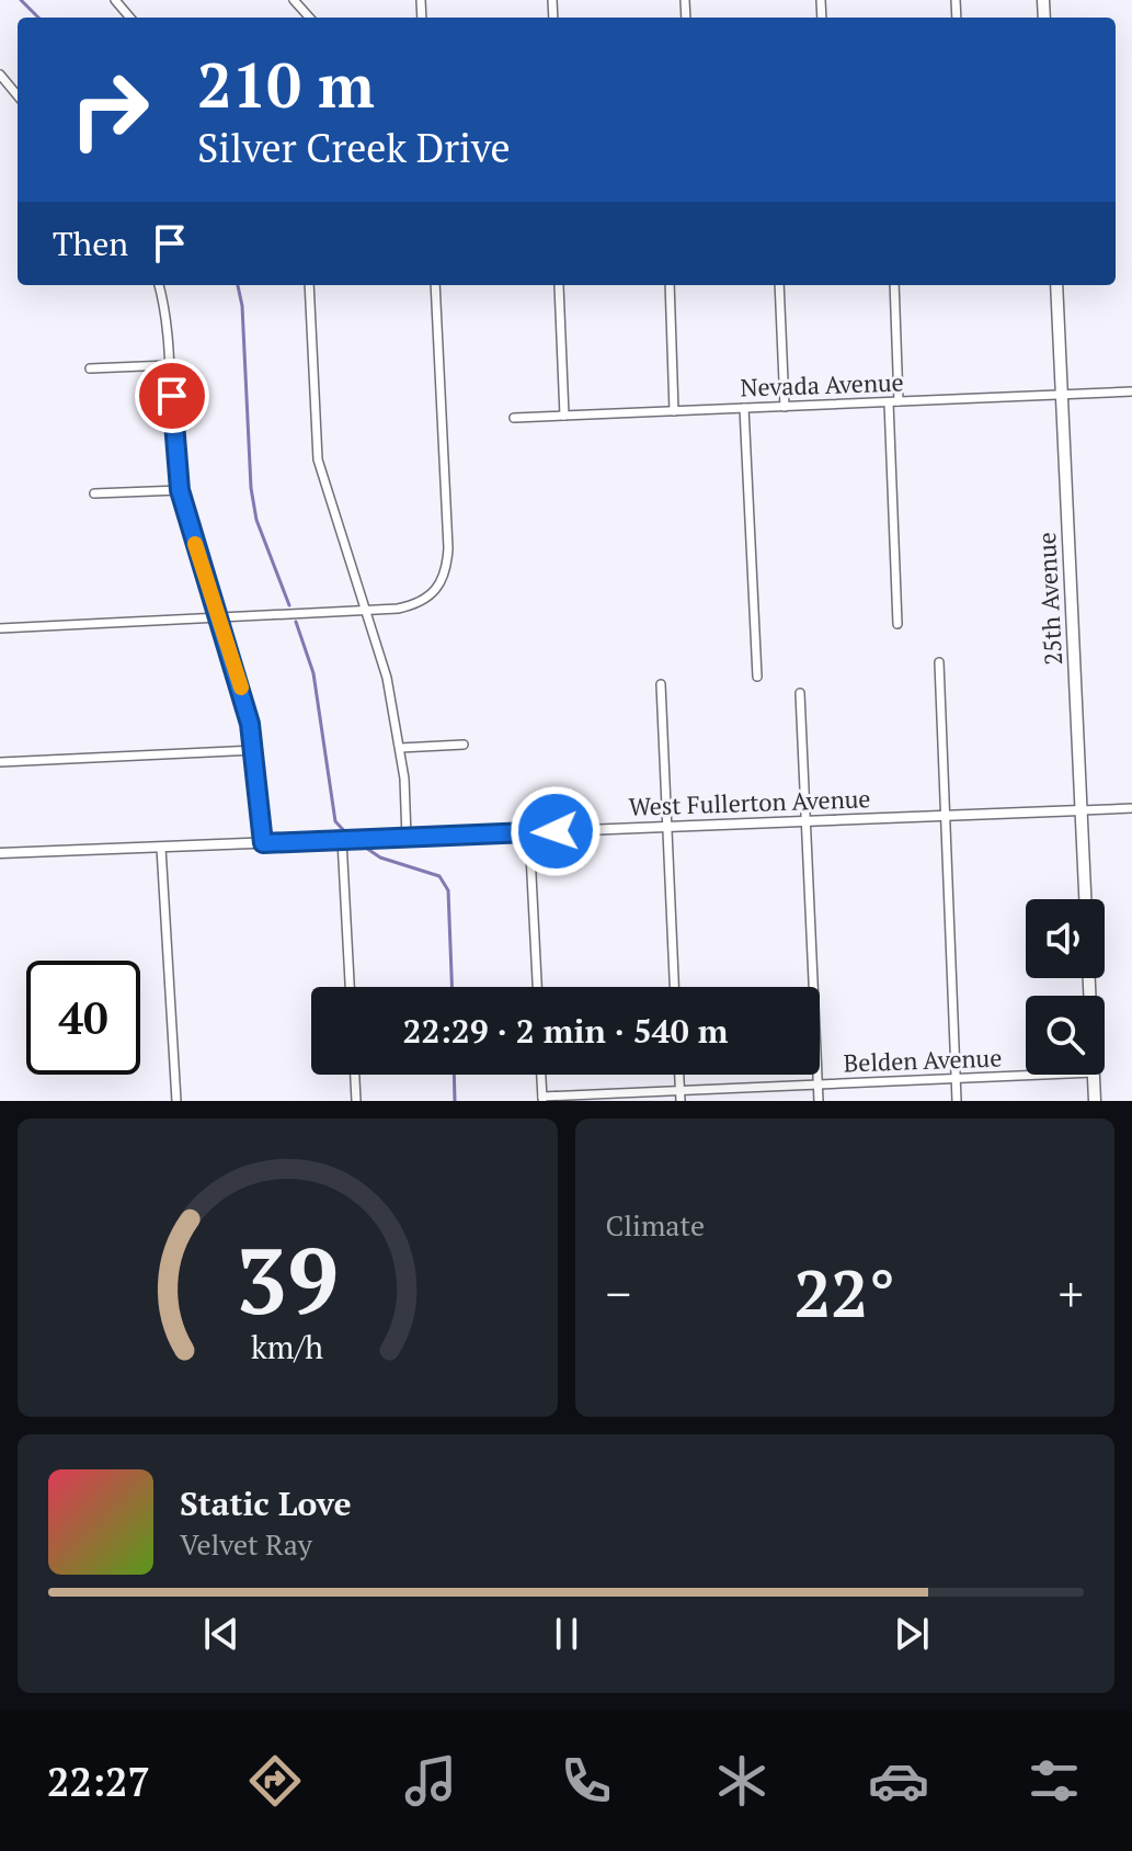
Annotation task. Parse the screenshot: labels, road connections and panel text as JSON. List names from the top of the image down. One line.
{"streets":{"main road":["25th Avenue"],"street":["Nevada Avenue","West Fullerton Avenue","Belden Avenue"]},"crossings":[["Nevada Avenue","25th Avenue"],["25th Avenue","West Fullerton Avenue"]],"page":{"turn":["210 m","Silver Creek Drive"],"then":"Then","limit":"40","trip":"22:29 · 2 min · 540 m","tile":"Climate","heat":["−","22°","+"],"song":["Static Love","Velvet Ray"],"tabs":"22:27","gauge":["39","km/h"]}}
